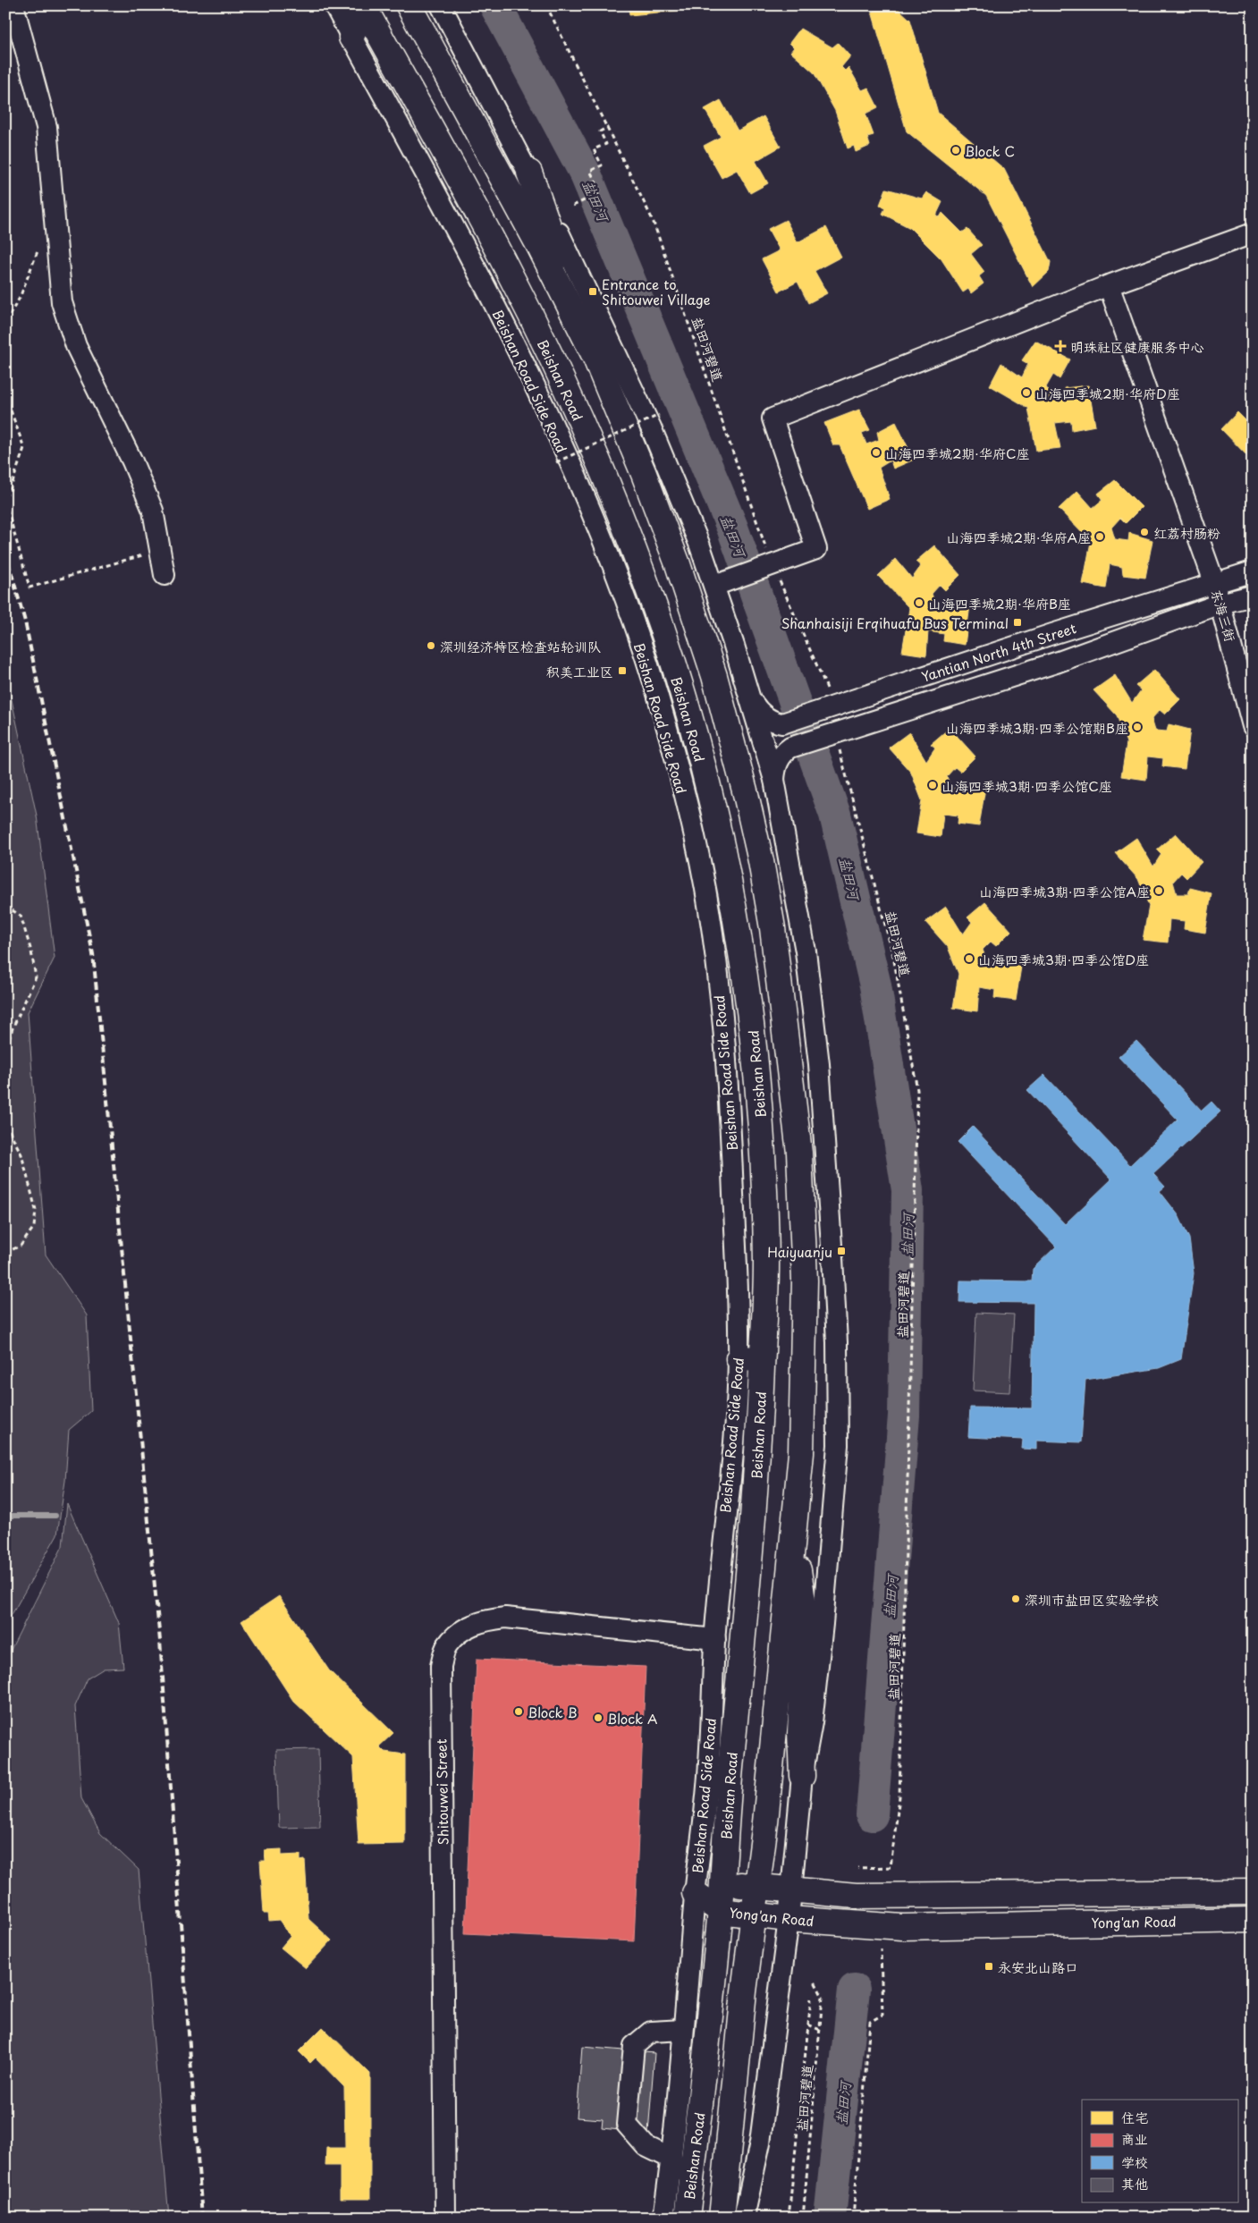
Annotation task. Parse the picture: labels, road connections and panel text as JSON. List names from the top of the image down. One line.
{"streets":{"main road":["Beishan Road","Yong'an Road"],"street":["Beishan Road Side Road","东海三街","Yantian North 4th Street","Shitouwei Street"],"path":["盐田河碧道"]},"crossings":[["盐田河碧道","Yantian North 4th Street"],["Beishan Road","Beishan Road Side Road"],["Beishan Road","Yong'an Road"],["Beishan Road Side Road","Shitouwei Street"],["Beishan Road Side Road","Yong'an Road"],["东海三街","Yantian North 4th Street"]],"water":["盐田河"],"places":{"other":["Block C","山海四季城2期·华府D座","山海四季城2期·华府C座","红荔村肠粉","山海四季城2期·华府A座","山海四季城2期·华府B座","深圳经济特区检查站轮训队","山海四季城3期·四季公馆期B座","山海四季城3期·四季公馆C座","山海四季城3期·四季公馆A座","山海四季城3期·四季公馆D座","深圳市盐田区实验学校","Block B","Block A"],"transit":["Entrance to Shitouwei Village","Shanhaisiji Erqihuafu Bus Terminal","积美工业区","Haiyuanju","永安北山路口"],"health":["明珠社区健康服务中心"]},"legend":["住宅","商业","学校","其他"]}
